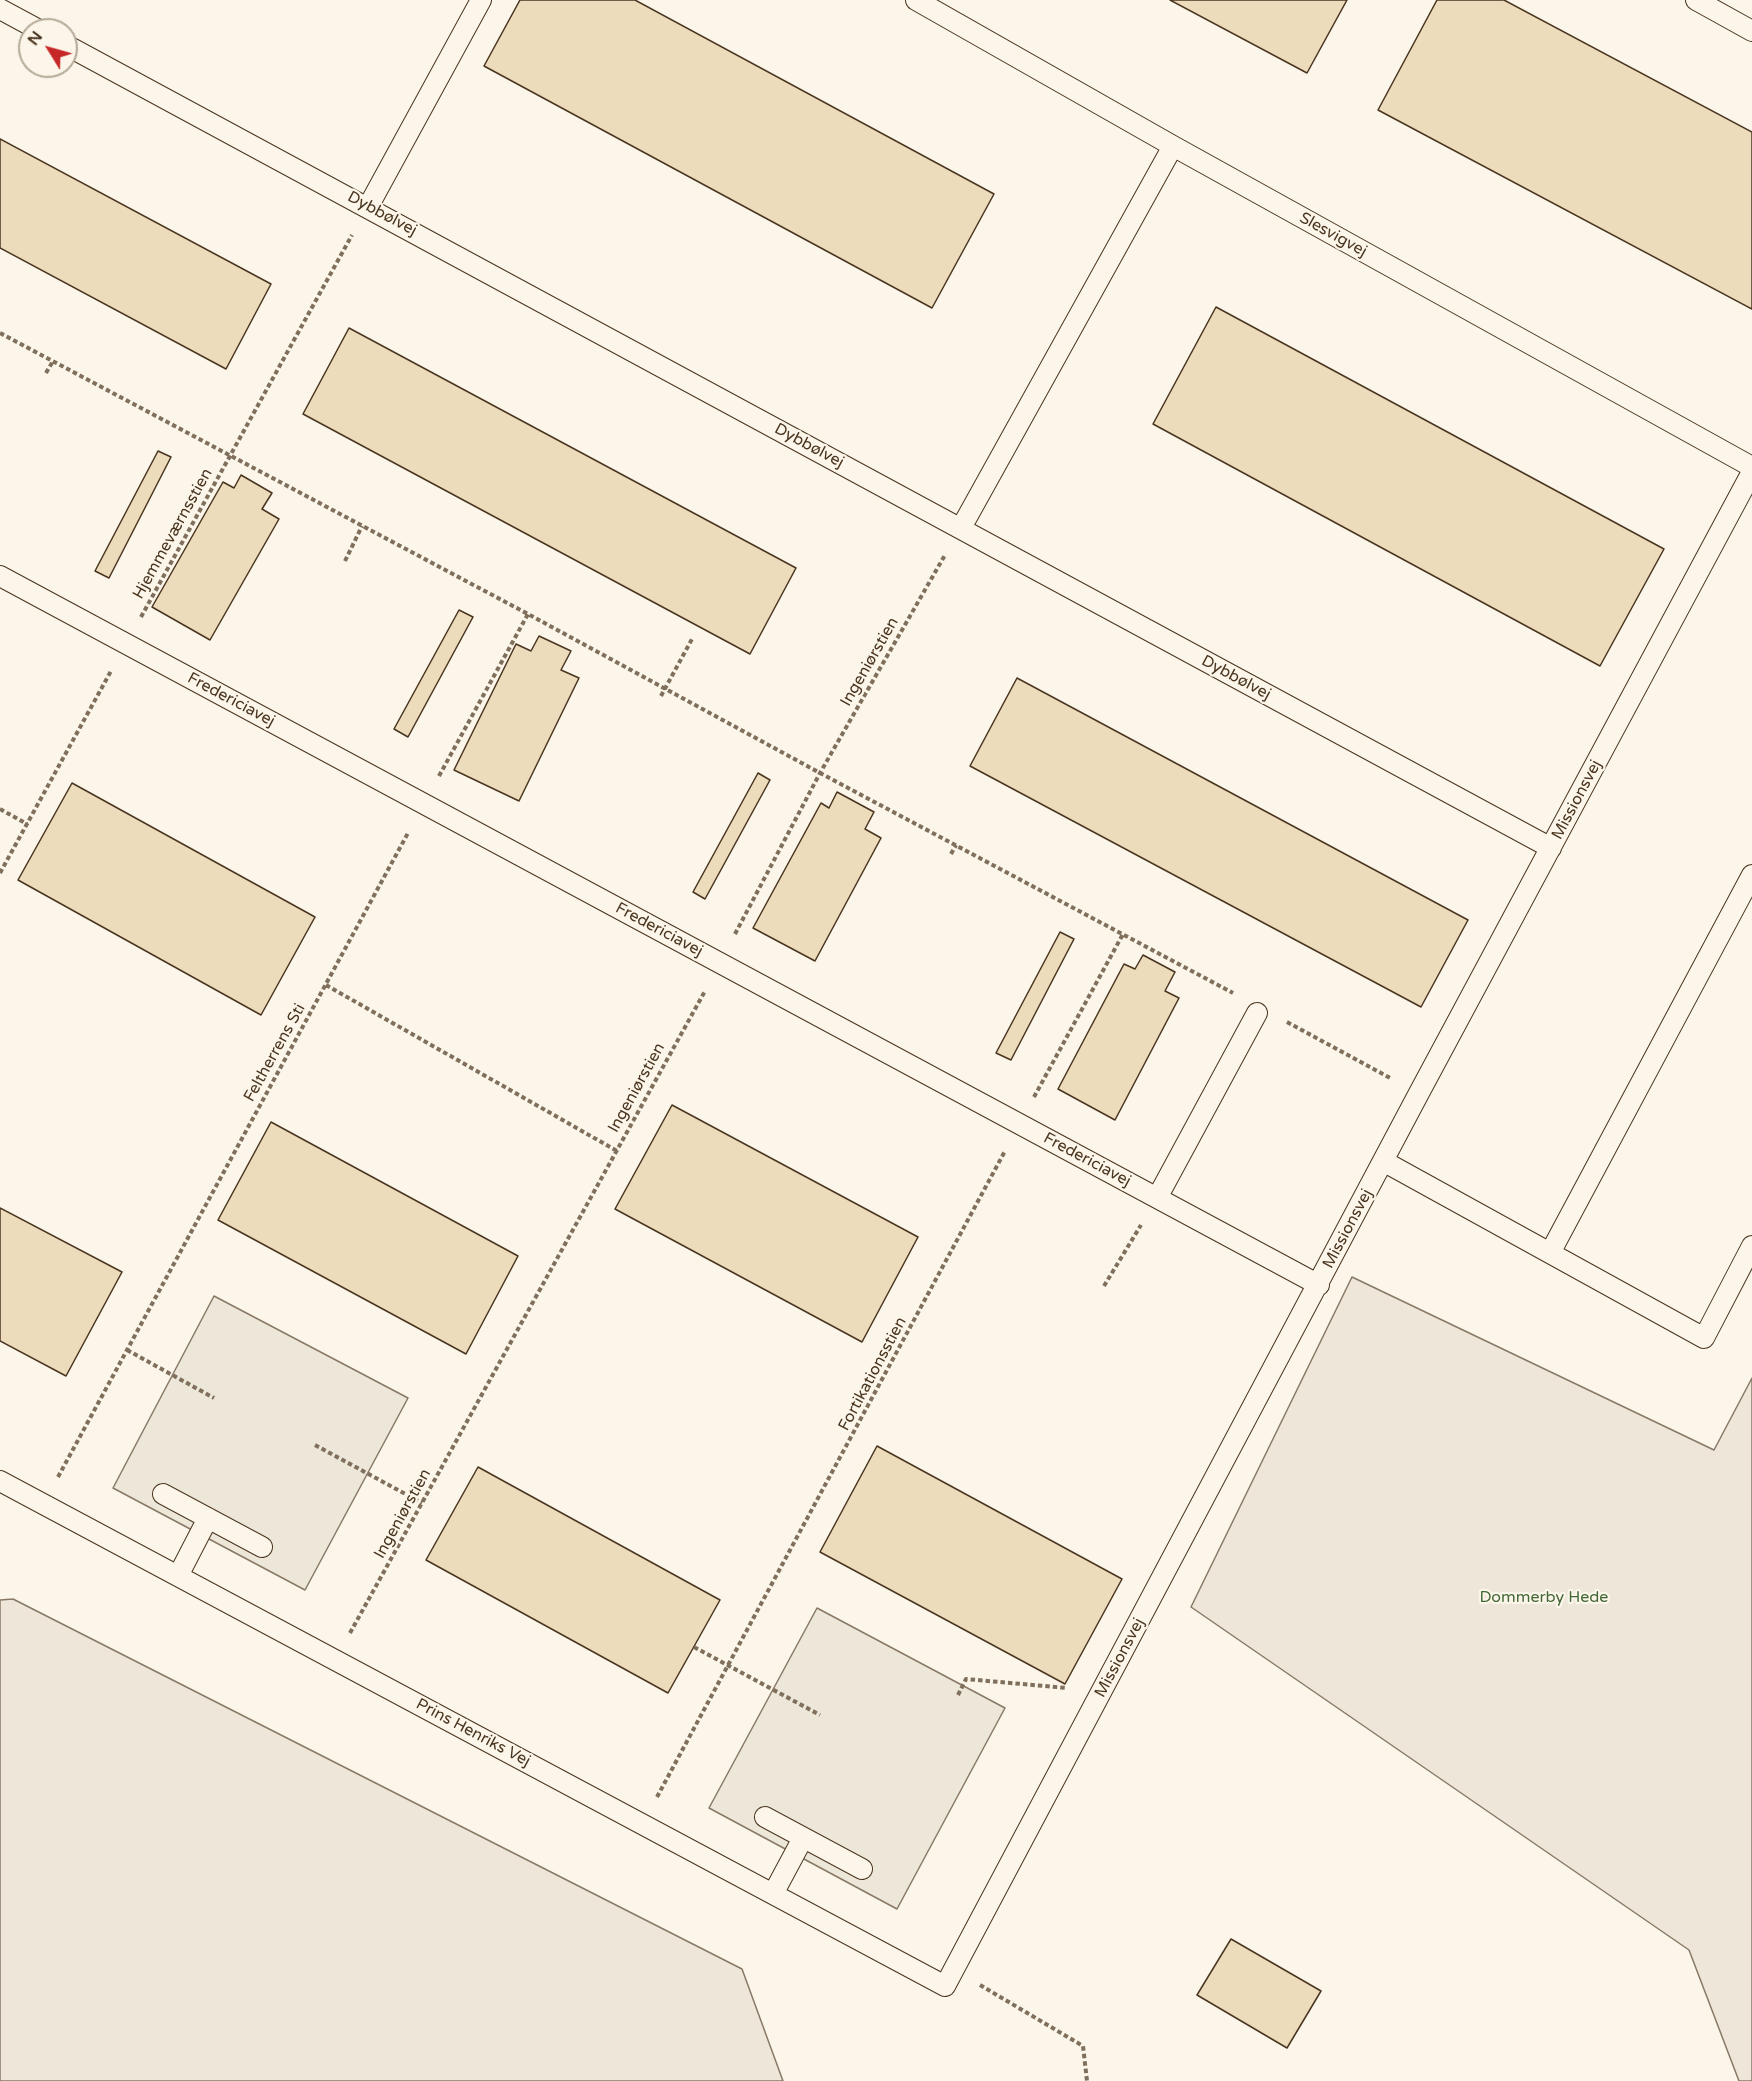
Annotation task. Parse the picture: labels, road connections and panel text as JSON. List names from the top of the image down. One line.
{"streets":{"lane":["Dybbølvej","Slesvigvej","Fredericiavej","Missionsvej","Prins Henriks Vej"],"path":["Hjemmeværnsstien","Ingeniørstien","Feltherrens Sti","Fortikationsstien"]},"crossings":[["Dybbølvej","Hjemmeværnsstien"],["Dybbølvej","Ingeniørstien"],["Dybbølvej","Missionsvej"],["Hjemmeværnsstien","Fredericiavej"],["Ingeniørstien","Fredericiavej"],["Ingeniørstien","Prins Henriks Vej"],["Fredericiavej","Missionsvej"],["Fredericiavej","Feltherrens Sti"],["Fredericiavej","Fortikationsstien"],["Missionsvej","Prins Henriks Vej"],["Feltherrens Sti","Prins Henriks Vej"],["Fortikationsstien","Prins Henriks Vej"]],"parks":["Dommerby Hede"],"north":"top left"}
